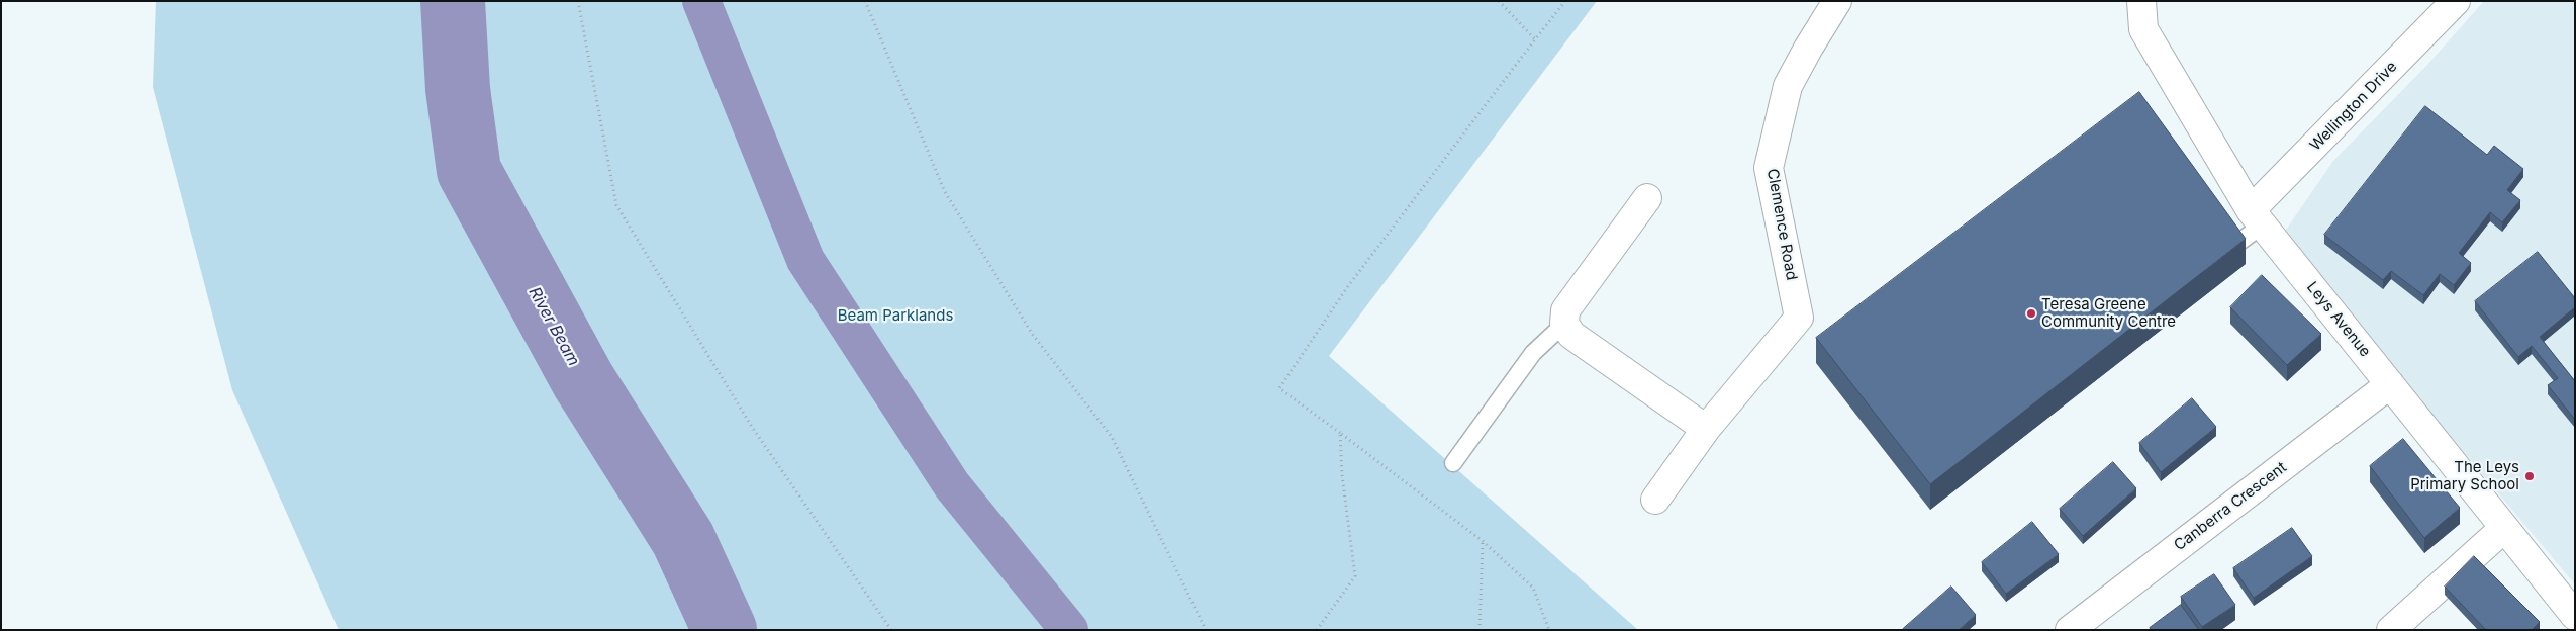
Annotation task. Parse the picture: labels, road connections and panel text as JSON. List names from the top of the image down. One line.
{"streets":{"street":["Wellington Drive","Clemence Road","Leys Avenue","Canberra Crescent"]},"crossings":[["Wellington Drive","Leys Avenue"],["Leys Avenue","Canberra Crescent"]],"water":["River Beam"],"parks":["Beam Parklands"],"places":["Teresa Greene Community Centre","The Leys Primary School"]}
